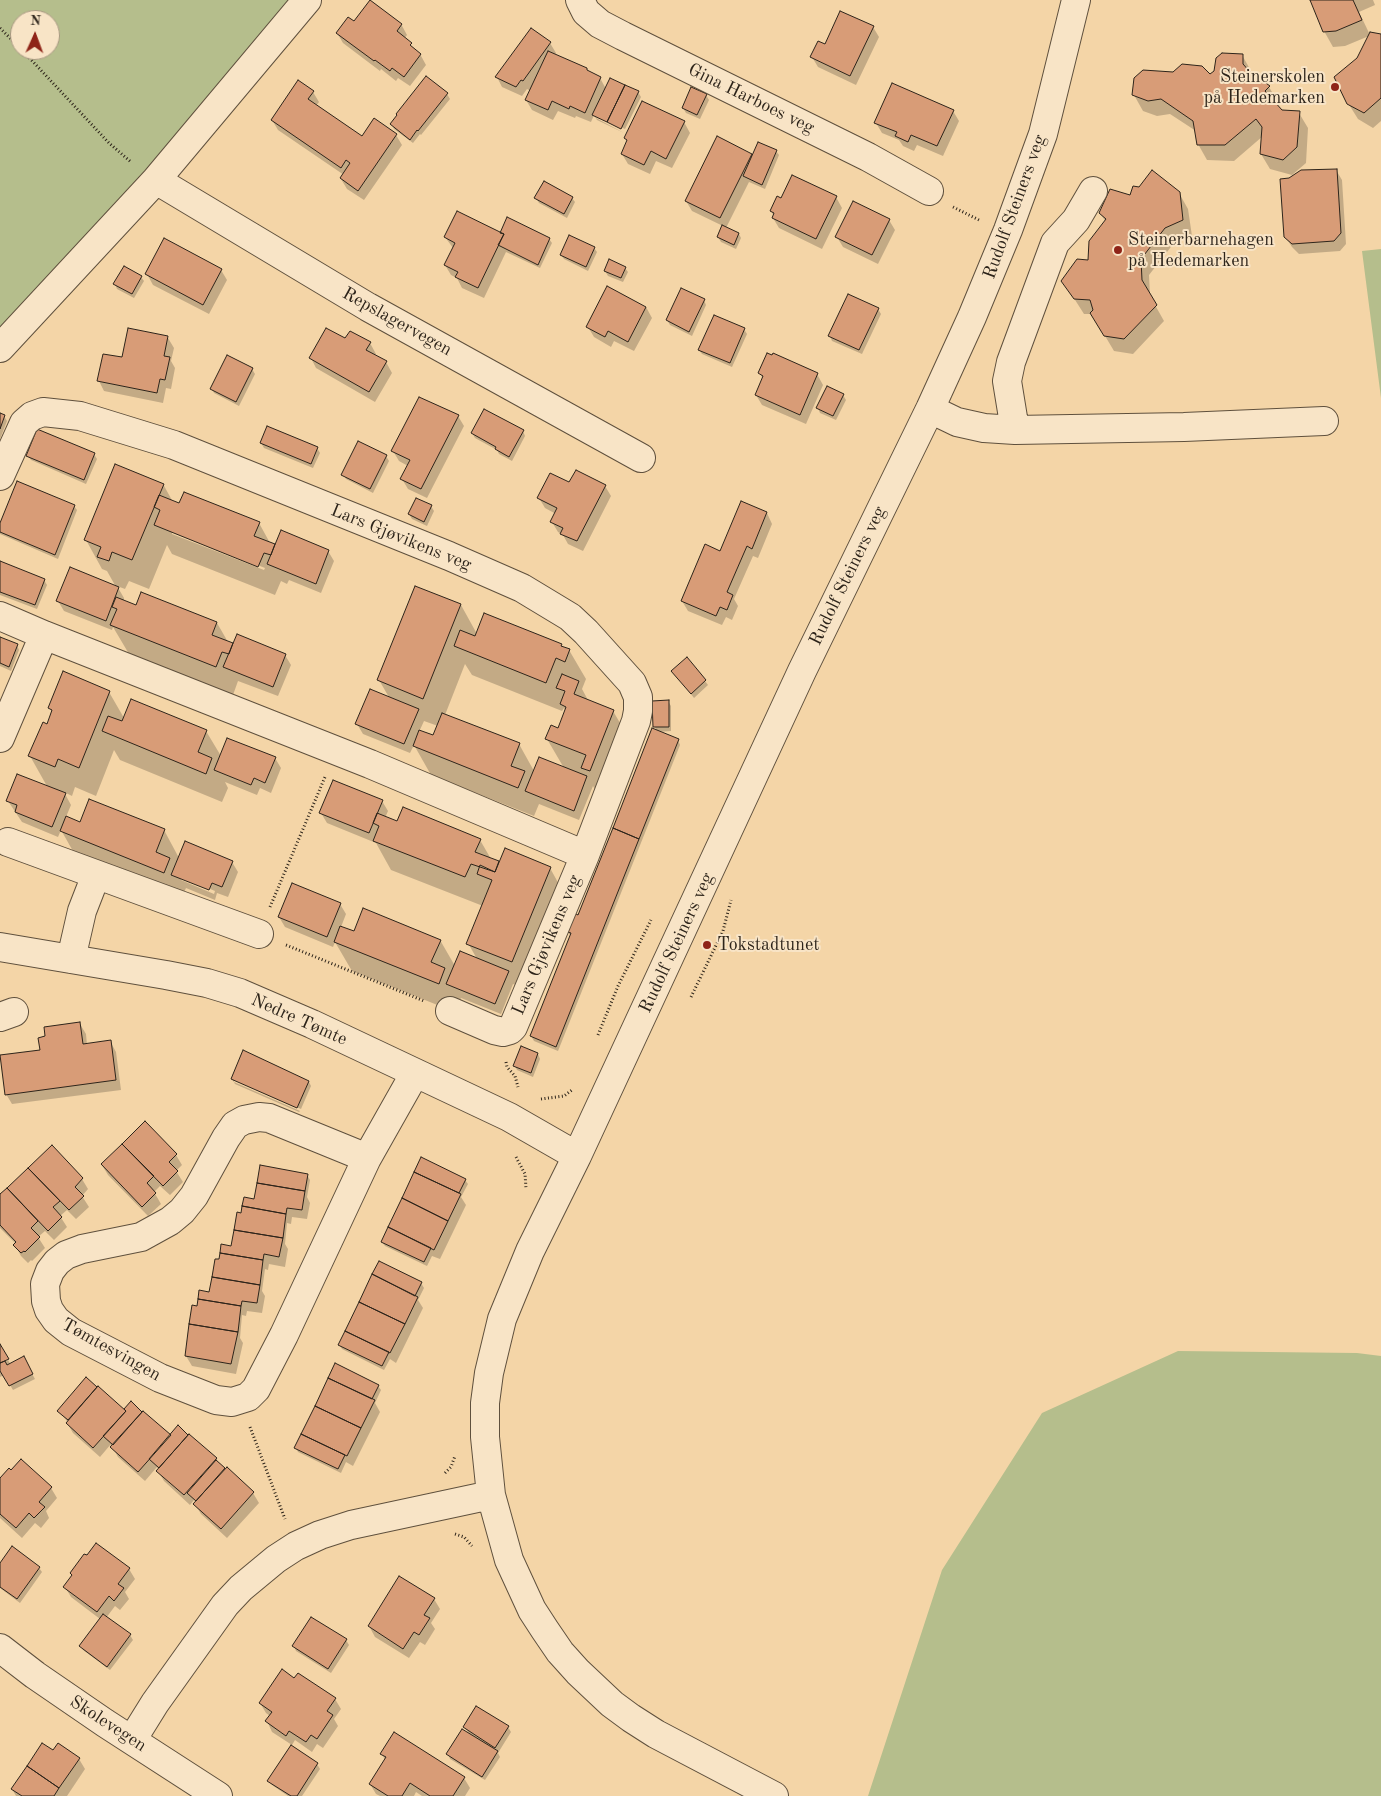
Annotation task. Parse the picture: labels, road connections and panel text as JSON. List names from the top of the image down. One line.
{"streets":{"street":["Gina Harboes veg","Rudolf Steiners veg","Repslagervegen","Lars Gjøvikens veg","Nedre Tømte","Tømtesvingen","Skolevegen"]},"crossings":[["Rudolf Steiners veg","Nedre Tømte"]],"places":["Steinerskolen på Hedemarken","Steinerbarnehagen på Hedemarken","Tokstadtunet"],"north":"top"}
